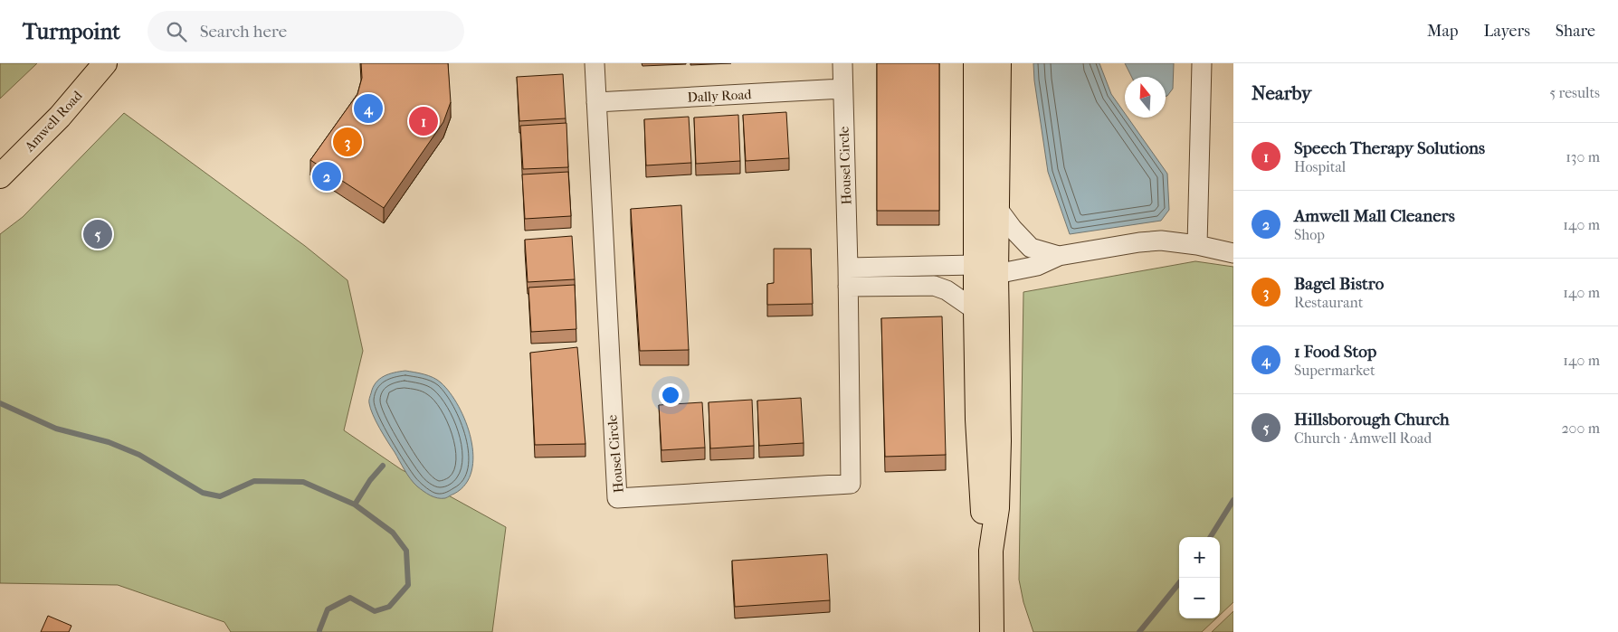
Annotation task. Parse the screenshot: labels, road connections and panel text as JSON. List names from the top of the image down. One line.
{"streets":{"main road":["Amwell Road"],"lane":["Dally Road","Housel Circle"]},"crossings":[["Dally Road","Housel Circle"]],"north":"top","page":{"header":"Turnpoint","search":"Search here","nav":["Map","Layers","Share"],"heading":["Nearby","5 results"],"pins":["4","1","3","2","5"],"list":[{"mark":"1","name":"Speech Therapy Solutions","note":"Hospital","value":"130 m"},{"mark":"2","name":"Amwell Mall Cleaners","note":"Shop","value":"140 m"},{"mark":"3","name":"Bagel Bistro","note":"Restaurant","value":"140 m"},{"mark":"4","name":"1 Food Stop","note":"Supermarket","value":"140 m"},{"mark":"5","name":"Hillsborough Church","note":"Church · Amwell Road","value":"200 m"}],"map_buttons":["+","−"]}}
